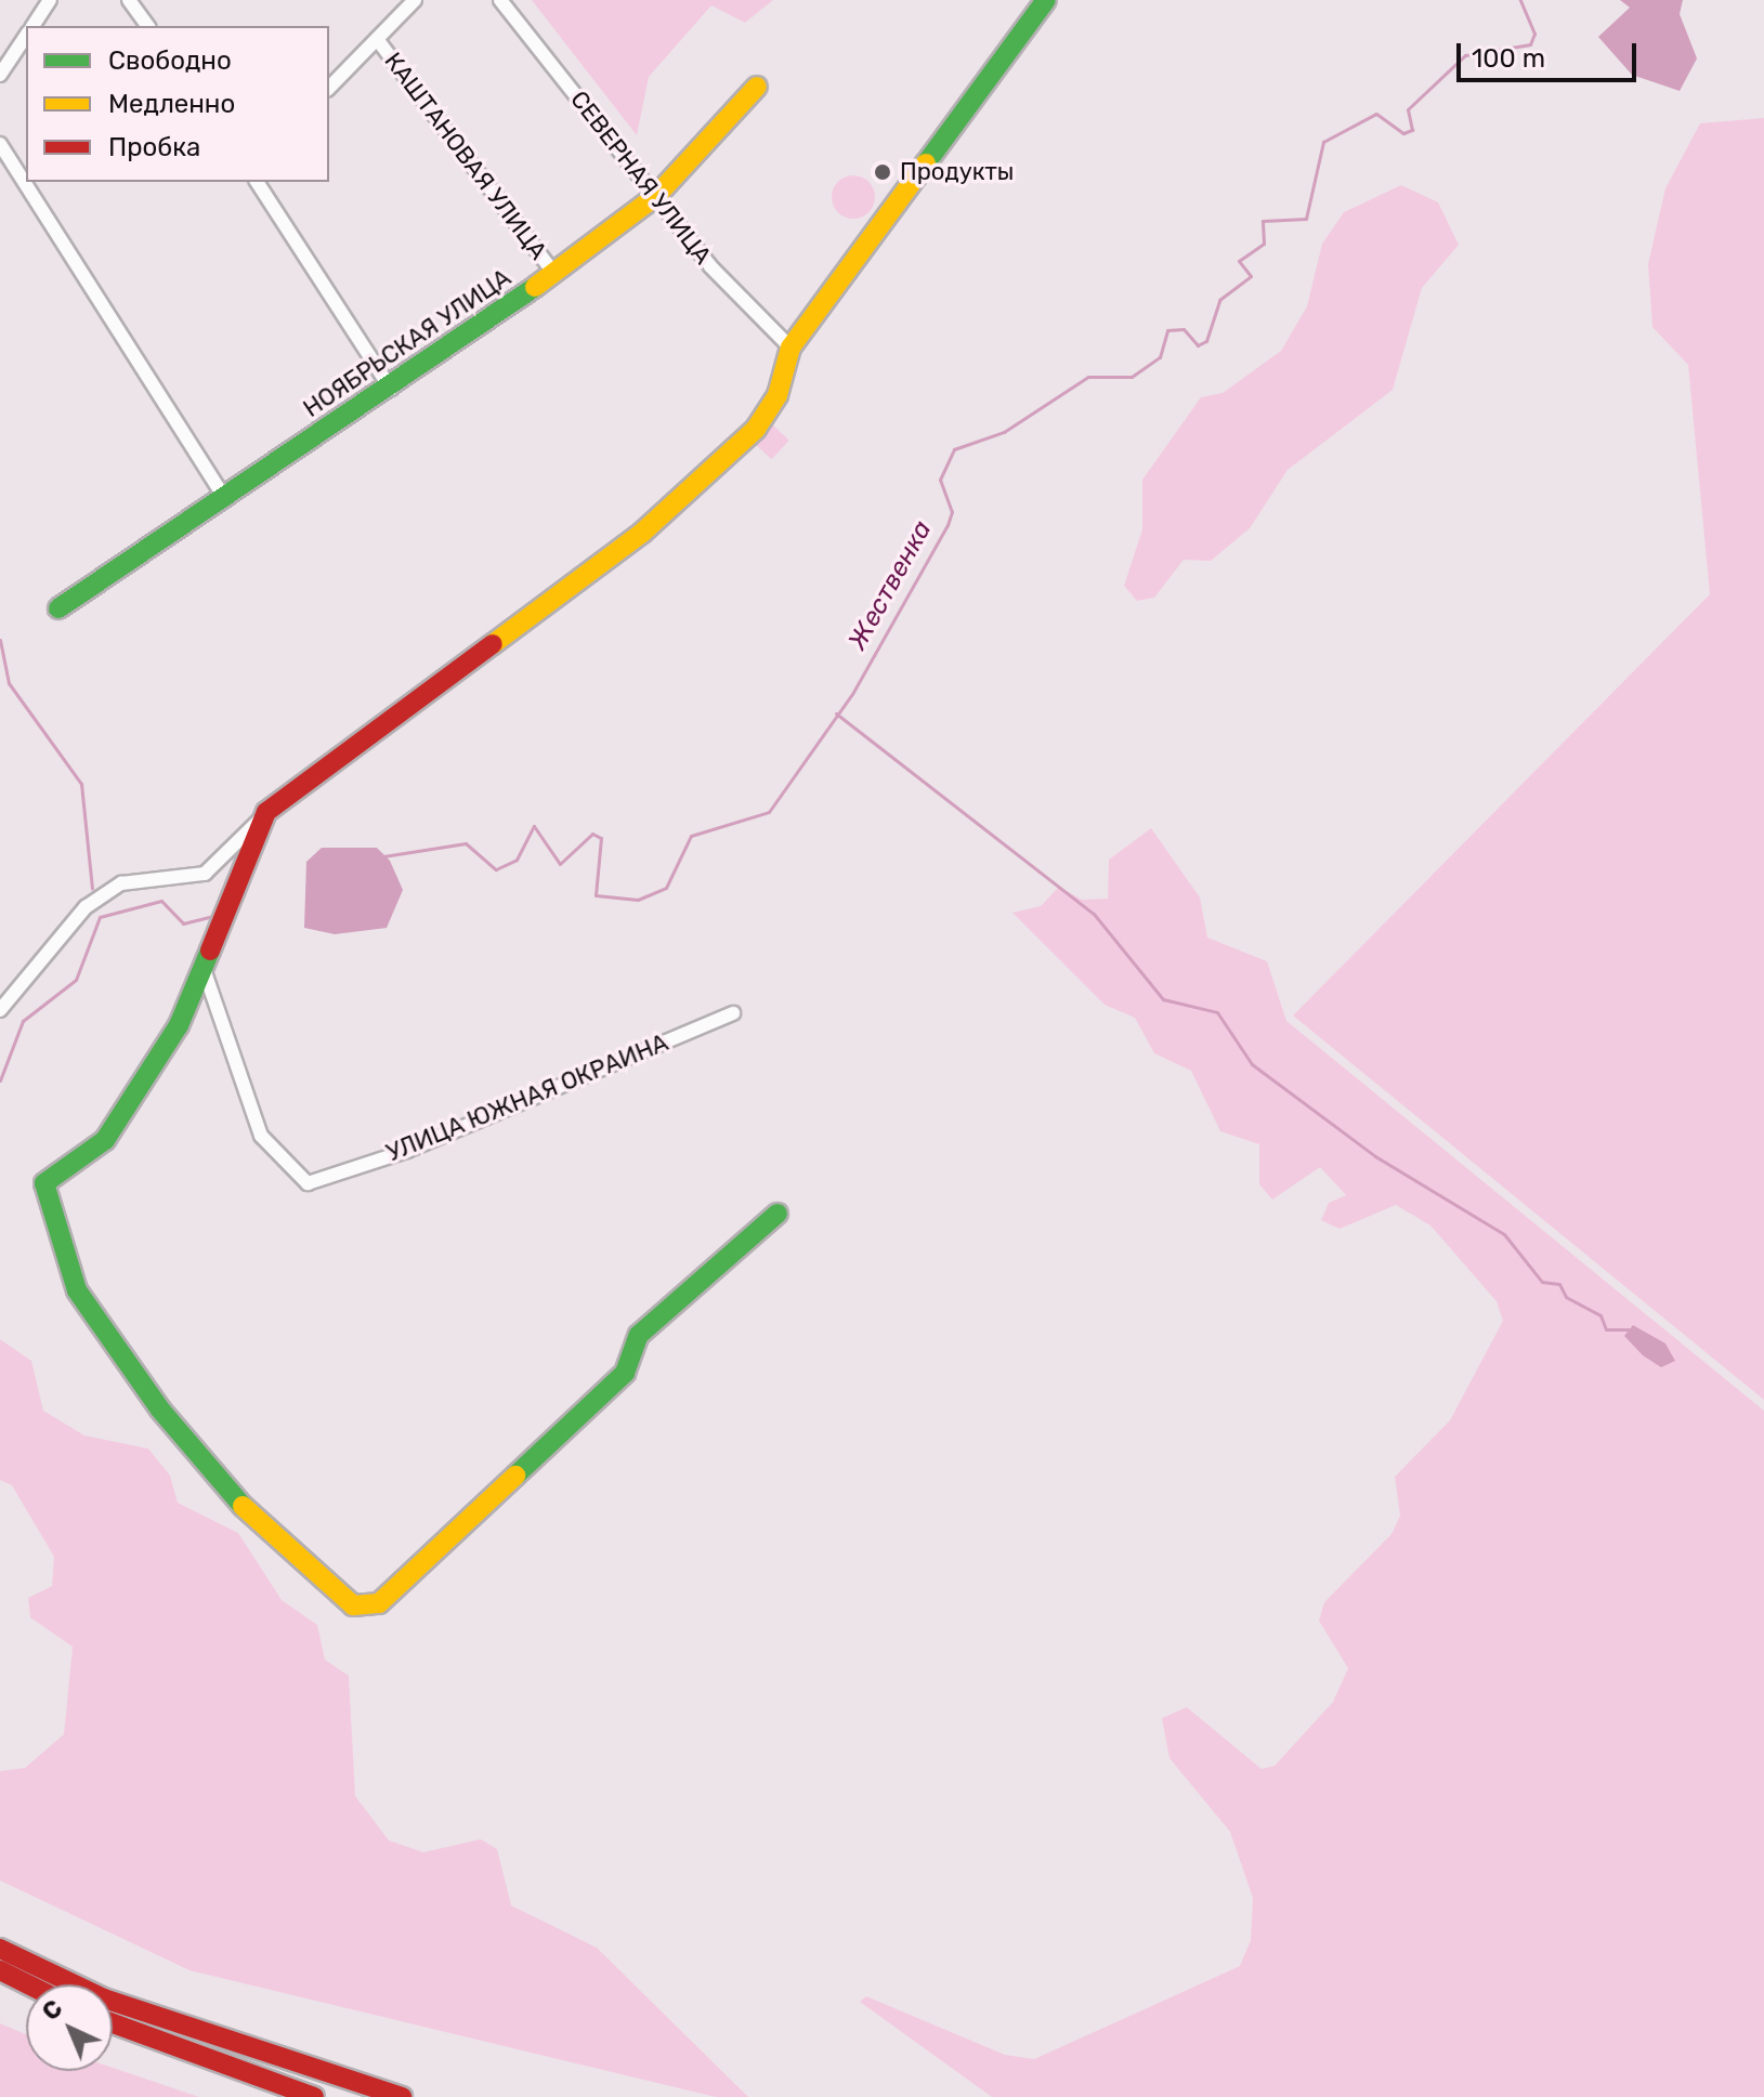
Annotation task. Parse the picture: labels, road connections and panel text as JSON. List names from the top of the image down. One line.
{"streets":{"street":["КАШТАНОВАЯ УЛИЦА","СЕВЕРНАЯ УЛИЦА","НОЯБРЬСКАЯ УЛИЦА","УЛИЦА ЮЖНАЯ ОКРАИНА"]},"crossings":[["КАШТАНОВАЯ УЛИЦА","НОЯБРЬСКАЯ УЛИЦА"],["СЕВЕРНАЯ УЛИЦА","НОЯБРЬСКАЯ УЛИЦА"]],"water":["Жественка"],"places":["Продукты"],"legend":["Свободно","Медленно","Пробка"],"scale_bar":"100 m","north":"top left"}
